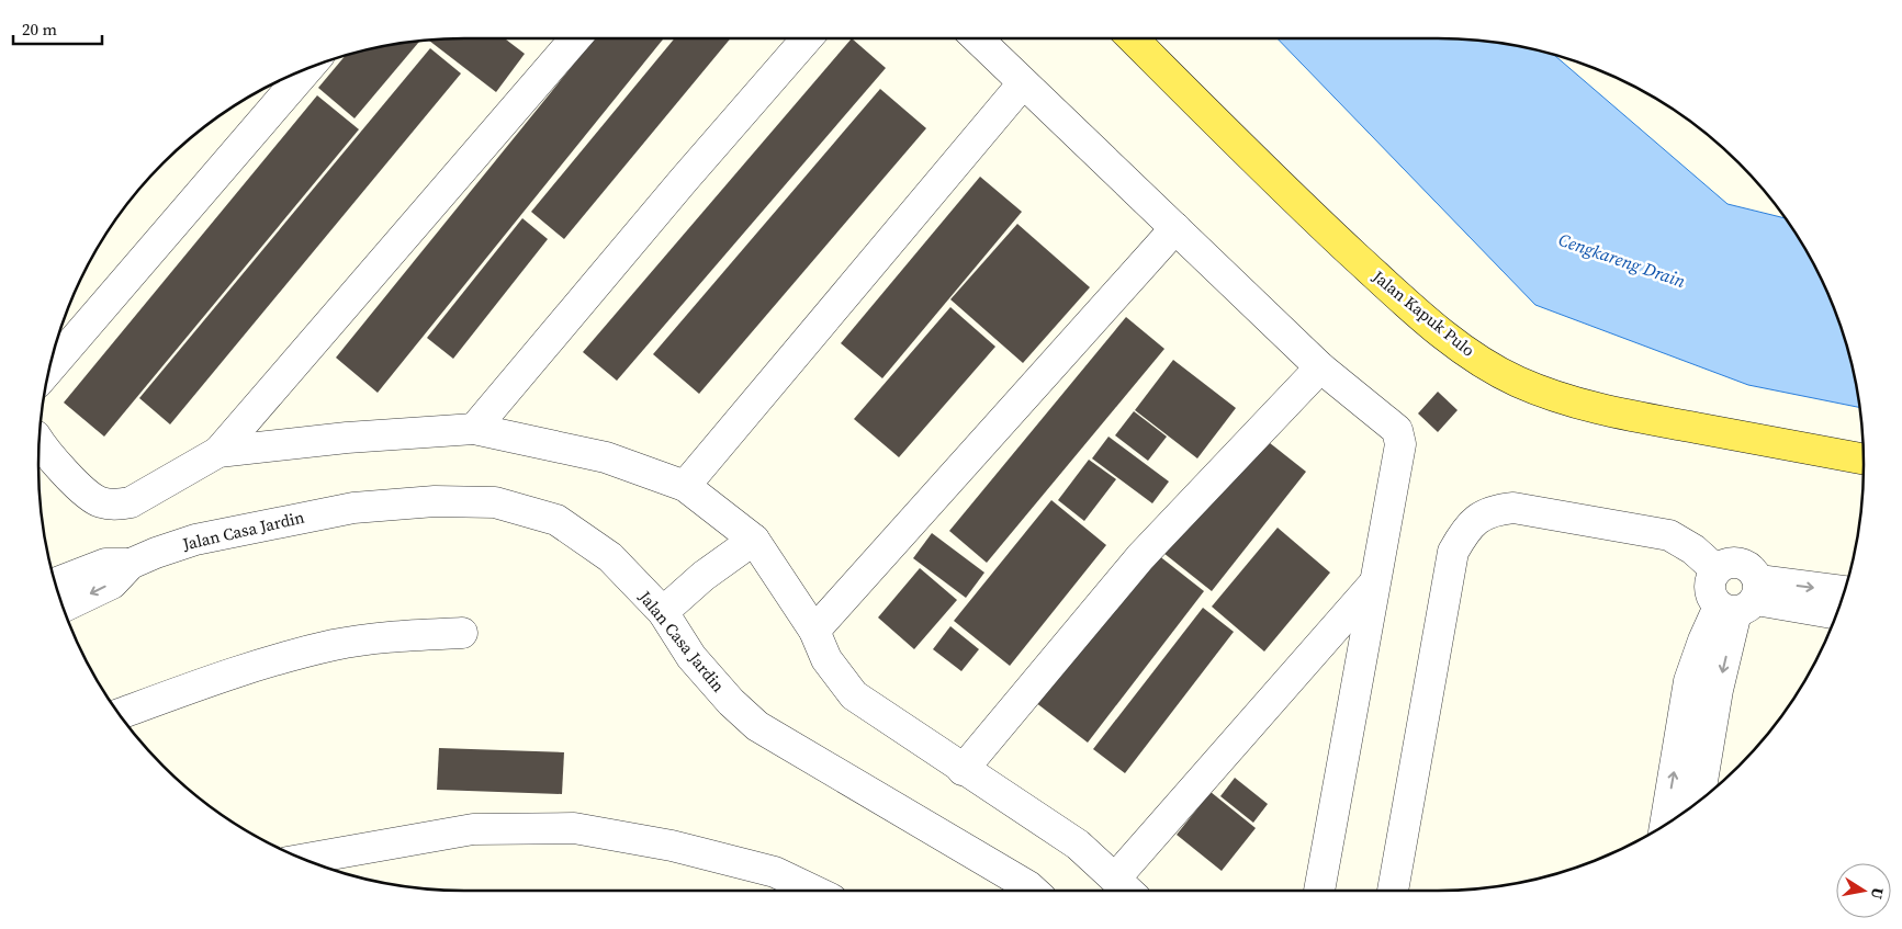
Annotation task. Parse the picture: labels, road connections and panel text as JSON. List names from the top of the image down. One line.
{"streets":{"main road":["Jalan Kapuk Pulo"],"street":["Jalan Casa Jardin"]},"water":["Cengkareng Drain"],"scale_bar":"20 m","north":"right"}
